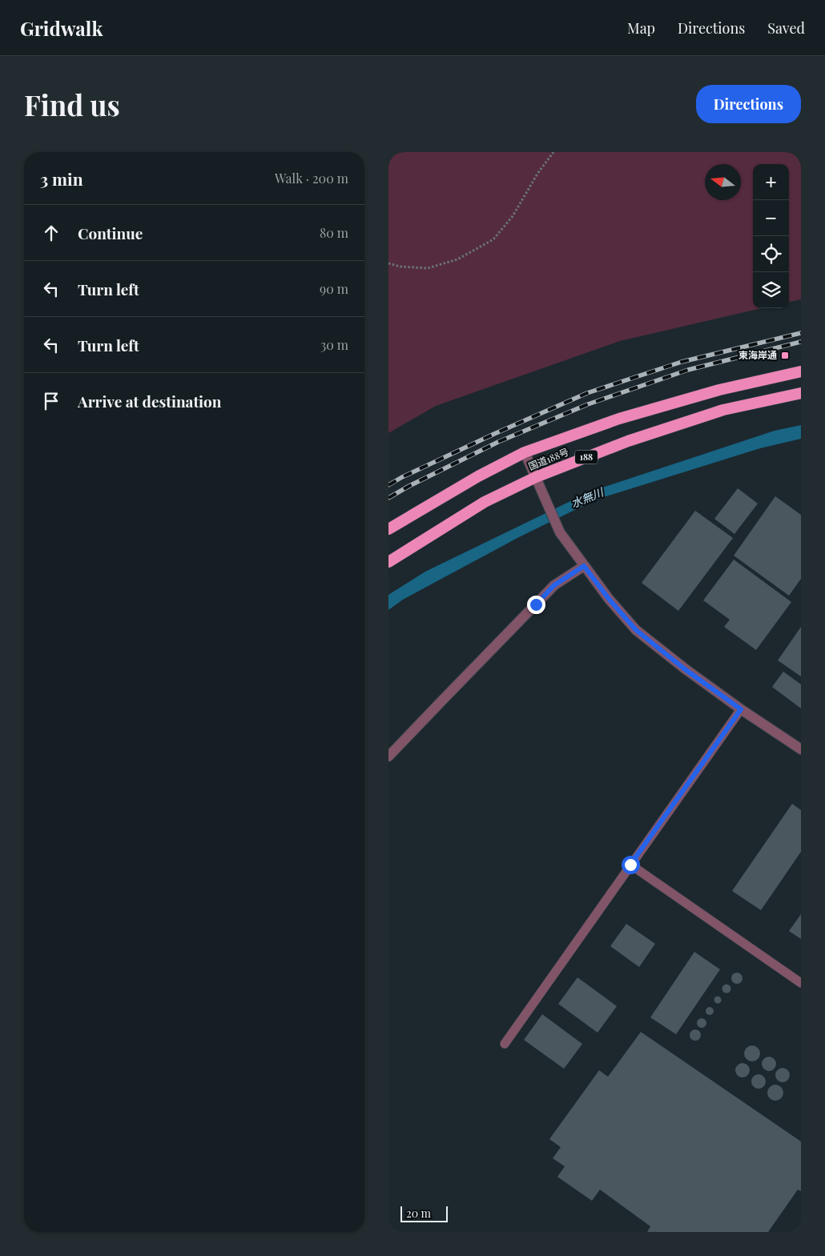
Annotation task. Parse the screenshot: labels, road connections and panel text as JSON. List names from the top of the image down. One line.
{"streets":{"highway":["188","国道188号"]},"water":["水無川"],"places":{"transit":["東海岸通"]},"scale_bar":"20 m","north":"left","page":{"header":"Gridwalk","nav":["Map","Directions","Saved"],"buttons":"Directions","title":"Find us","heading":["3 min","Walk · 200 m"],"map_buttons":["+","−"],"list":[["Continue","80 m"],["Turn left","90 m"],["Turn left","30 m"],"Arrive at destination"],"scale":"20 m"}}
